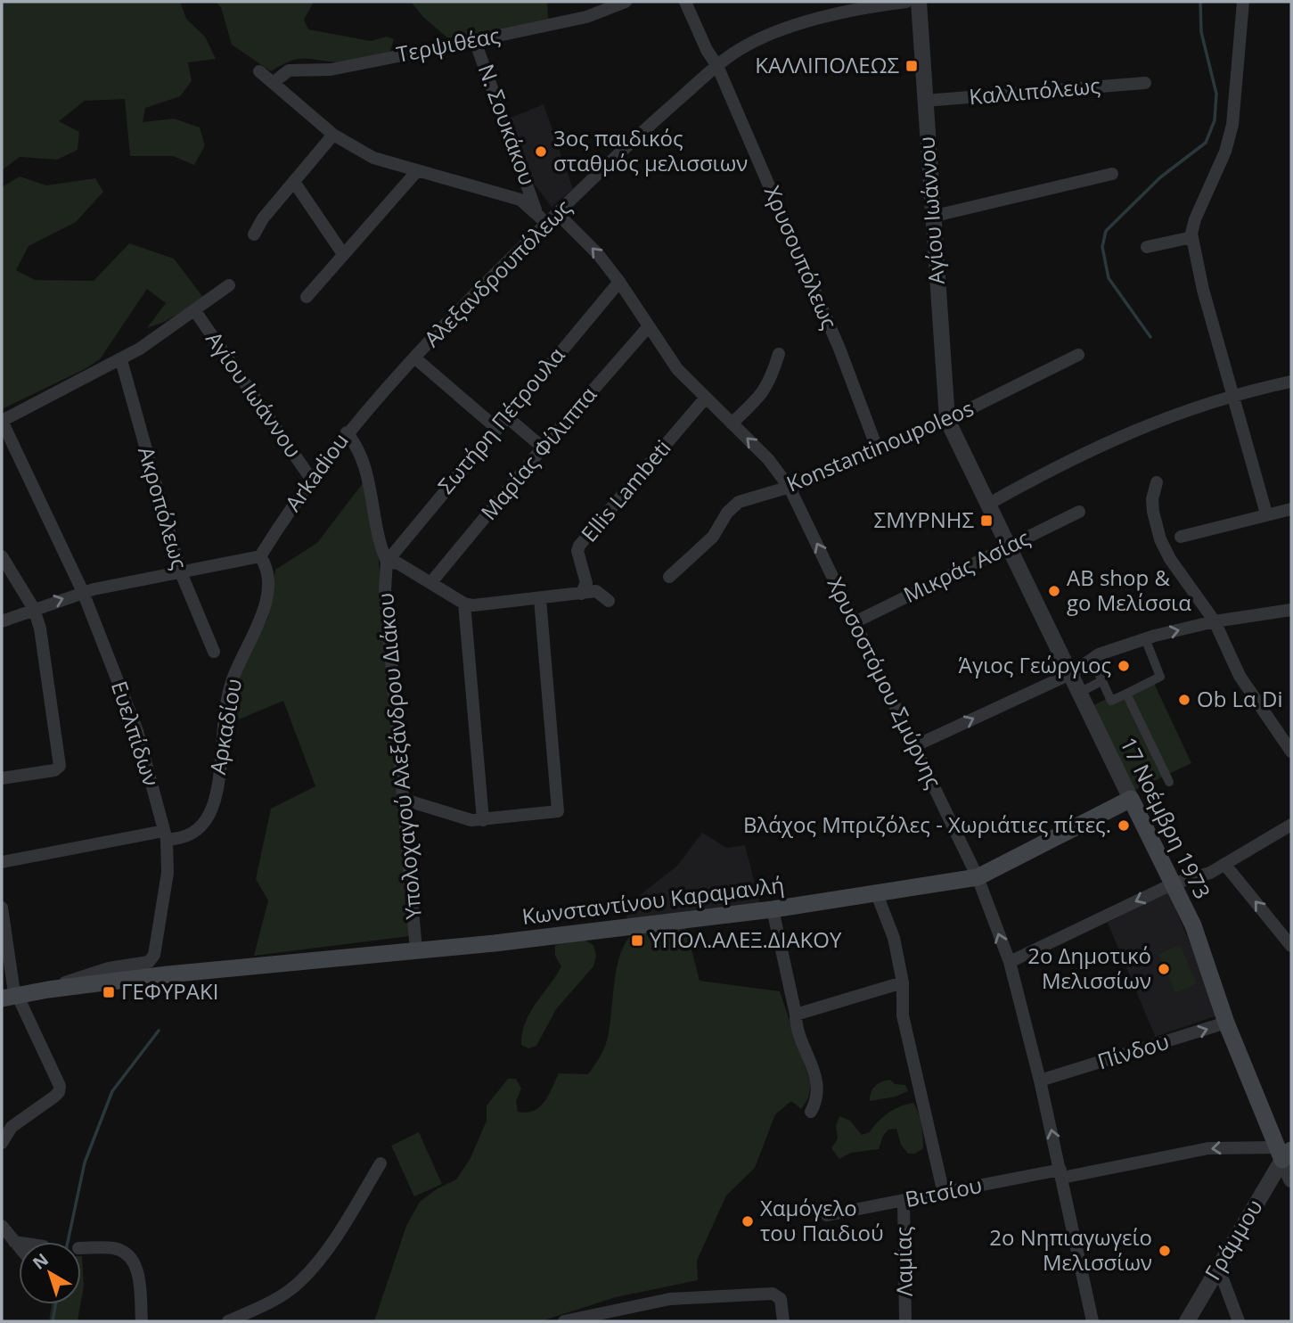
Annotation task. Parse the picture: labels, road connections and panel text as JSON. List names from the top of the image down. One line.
{"streets":{"main road":["17 Νοέμβρη 1973","Κωνσταντίνου Καραμανλή"],"street":["Τερψιθέας","Καλλιπόλεως","Ν. Σουκάκου","Αγίου Ιωάννου","Χρυσουπόλεως","Αλεξανδρουπόλεως","Σωτήρη Πέτρουλα","Konstantinoupoleos","Μαρίας Φίλιππα","Arkadiou","Ellis Lambeti","Ακροπόλεως","Μικράς Ασίας","Χρυσοστόμου Σμύρνης","Αρκαδίου","Ευελπίδων","Υπολοχαγού Αλεξάνδρου Διάκου","Πίνδου","Βιτσίου","Γράμμου","Λαμίας"]},"crossings":[["Τερψιθέας","Ν. Σουκάκου"],["Καλλιπόλεως","Αγίου Ιωάννου"],["Αγίου Ιωάννου","Konstantinoupoleos"],["Αγίου Ιωάννου","Arkadiou"],["Αγίου Ιωάννου","17 Νοέμβρη 1973"],["Χρυσουπόλεως","Αλεξανδρουπόλεως"],["Χρυσουπόλεως","Konstantinoupoleos"],["Αλεξανδρουπόλεως","Arkadiou"],["Αλεξανδρουπόλεως","Χρυσοστόμου Σμύρνης"],["Σωτήρη Πέτρουλα","Χρυσοστόμου Σμύρνης"],["Σωτήρη Πέτρουλα","Υπολοχαγού Αλεξάνδρου Διάκου"],["Konstantinoupoleos","Χρυσοστόμου Σμύρνης"],["Konstantinoupoleos","17 Νοέμβρη 1973"],["Μαρίας Φίλιππα","Χρυσοστόμου Σμύρνης"],["Arkadiou","Αρκαδίου"],["Arkadiou","Υπολοχαγού Αλεξάνδρου Διάκου"],["Ellis Lambeti","Χρυσοστόμου Σμύρνης"],["Μικράς Ασίας","Χρυσοστόμου Σμύρνης"],["Μικράς Ασίας","17 Νοέμβρη 1973"],["Χρυσοστόμου Σμύρνης","Κωνσταντίνου Καραμανλή"],["Χρυσοστόμου Σμύρνης","Πίνδου"],["Χρυσοστόμου Σμύρνης","Βιτσίου"],["Αρκαδίου","Ευελπίδων"],["Ευελπίδων","Κωνσταντίνου Καραμανλή"],["Υπολοχαγού Αλεξάνδρου Διάκου","Κωνσταντίνου Καραμανλή"],["17 Νοέμβρη 1973","Κωνσταντίνου Καραμανλή"],["17 Νοέμβρη 1973","Πίνδου"],["17 Νοέμβρη 1973","Βιτσίου"],["17 Νοέμβρη 1973","Γράμμου"],["Βιτσίου","Γράμμου"],["Βιτσίου","Λαμίας"]],"one_way":["Χρυσοστόμου Σμύρνης","Πίνδου","Βιτσίου"],"places":{"transit":["ΚΑΛΛΙΠΟΛΕΩΣ","ΣΜΥΡΝΗΣ","ΥΠΟΛ.ΑΛΕΞ.ΔΙΑΚΟΥ","ΓΕΦΥΡΑΚΙ"],"other":["3ος παιδικός σταθμός μελισσιων","AB shop & go Μελίσσια","Άγιος Γεώργιος","Ob Lα Di","Βλάχος Μπριζόλες - Χωριάτιες πίτες.","2ο Δημοτικό Μελισσίων","Χαμόγελο του Παιδιού","2ο Νηπιαγωγείο Μελισσίων"]},"north":"top left"}
